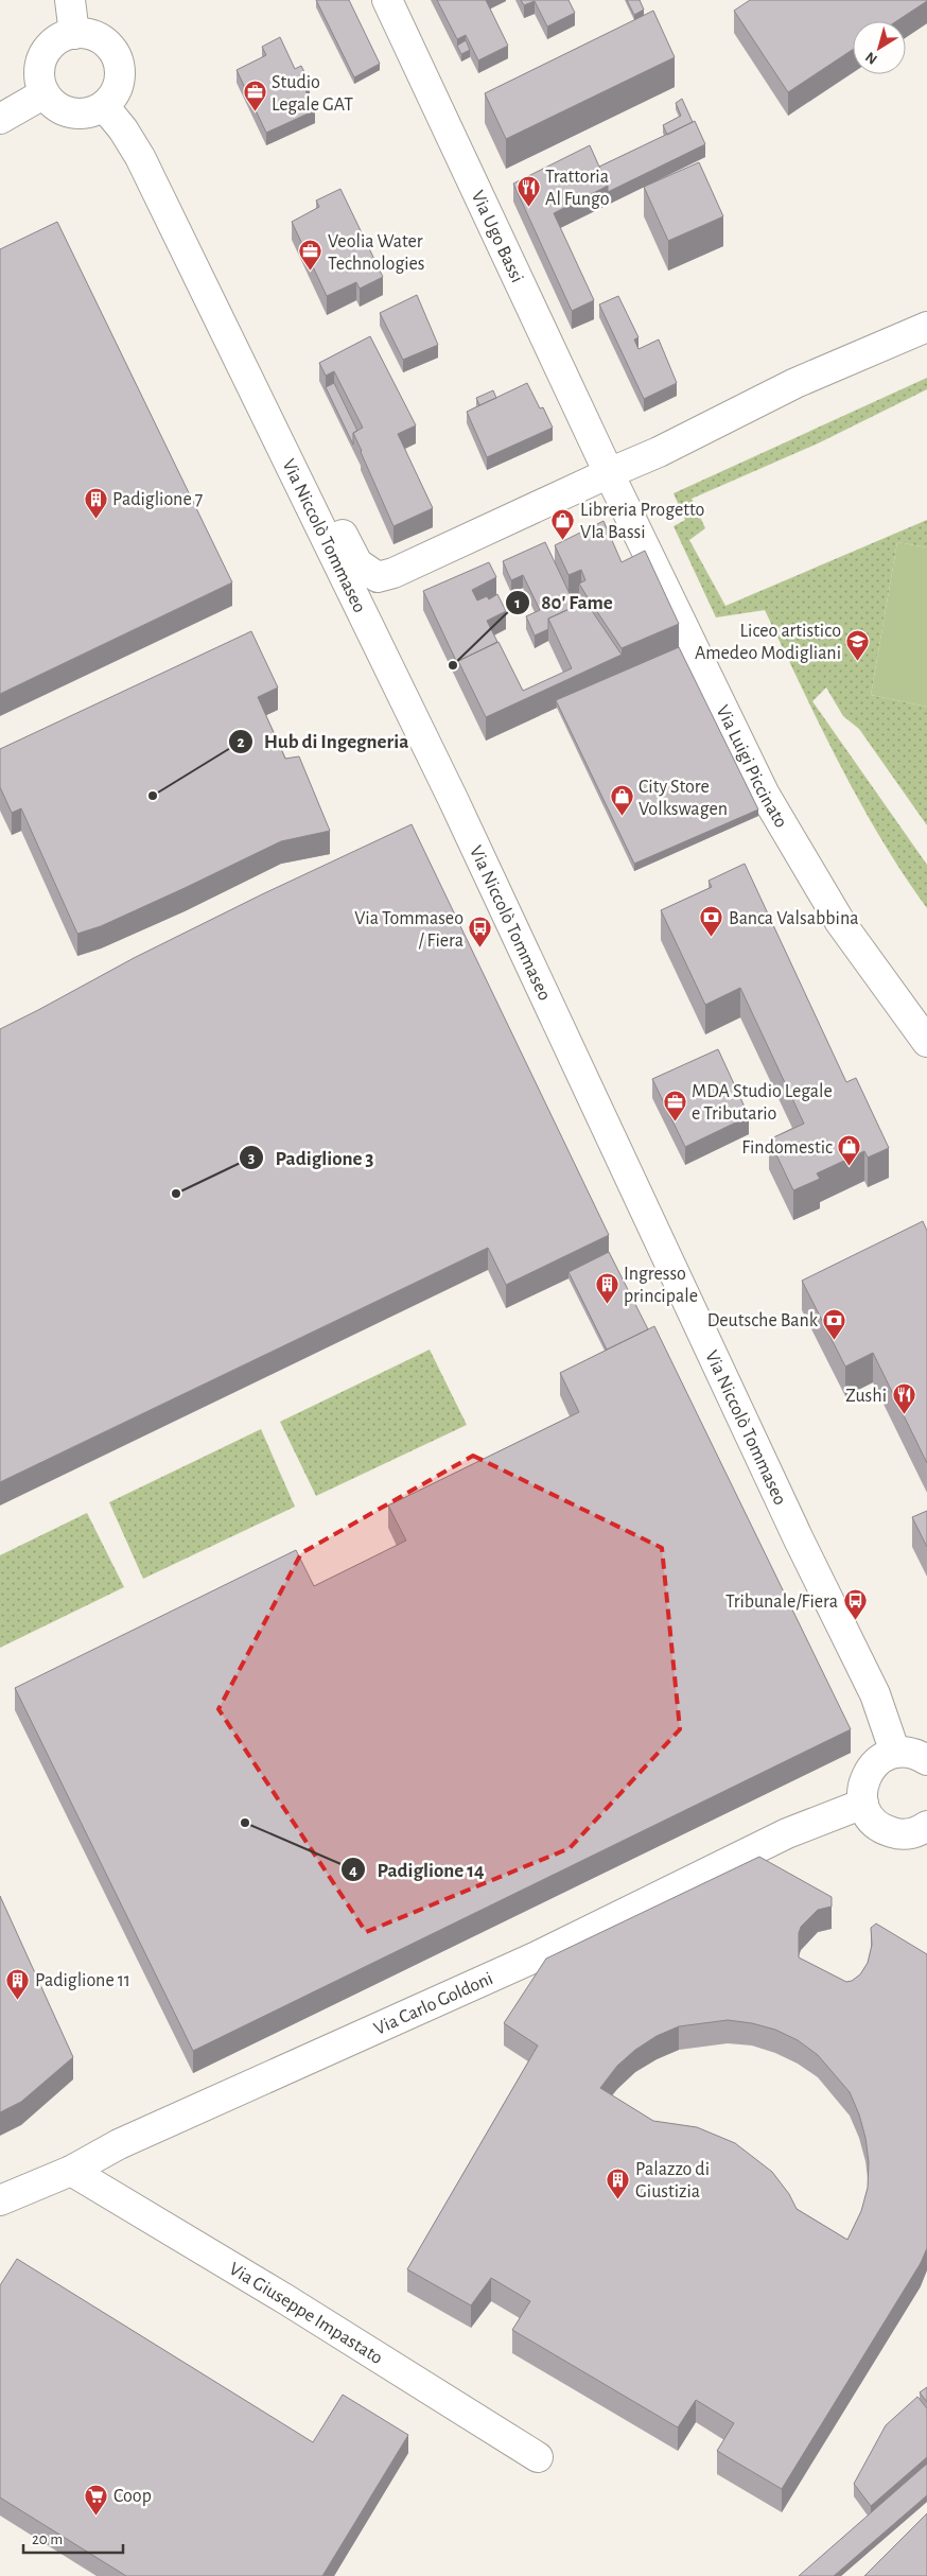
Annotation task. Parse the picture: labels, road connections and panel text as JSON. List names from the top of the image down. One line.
{"streets":{"street":["Via Ugo Bassi","Via Niccolò Tommaseo","Via Luigi Piccinato","Via Carlo Goldoni","Via Giuseppe Impastato"]},"crossings":[["Via Ugo Bassi","Via Luigi Piccinato"],["Via Carlo Goldoni","Via Giuseppe Impastato"]],"places":{"office":["Studio Legale GAT","Veolia Water Technologies","MDA Studio Legale e Tributario"],"restaurant":["Trattoria Al Fungo","Zushi"],"building":["Padiglione 7","Ingresso principale","Padiglione 11","Palazzo di Giustizia"],"shop":["Libreria Progetto VIa Bassi","City Store Volkswagen","Findomestic"],"school or university":["Liceo artistico Amedeo Modigliani"],"other":["80' Fame","Hub di Ingegneria","Padiglione 3","Padiglione 14"],"bank":["Banca Valsabbina","Deutsche Bank"],"bus stop":["Via Tommaseo / Fiera","Tribunale/Fiera"],"supermarket":["Coop"]},"scale_bar":"20 m","north":"bottom left"}
